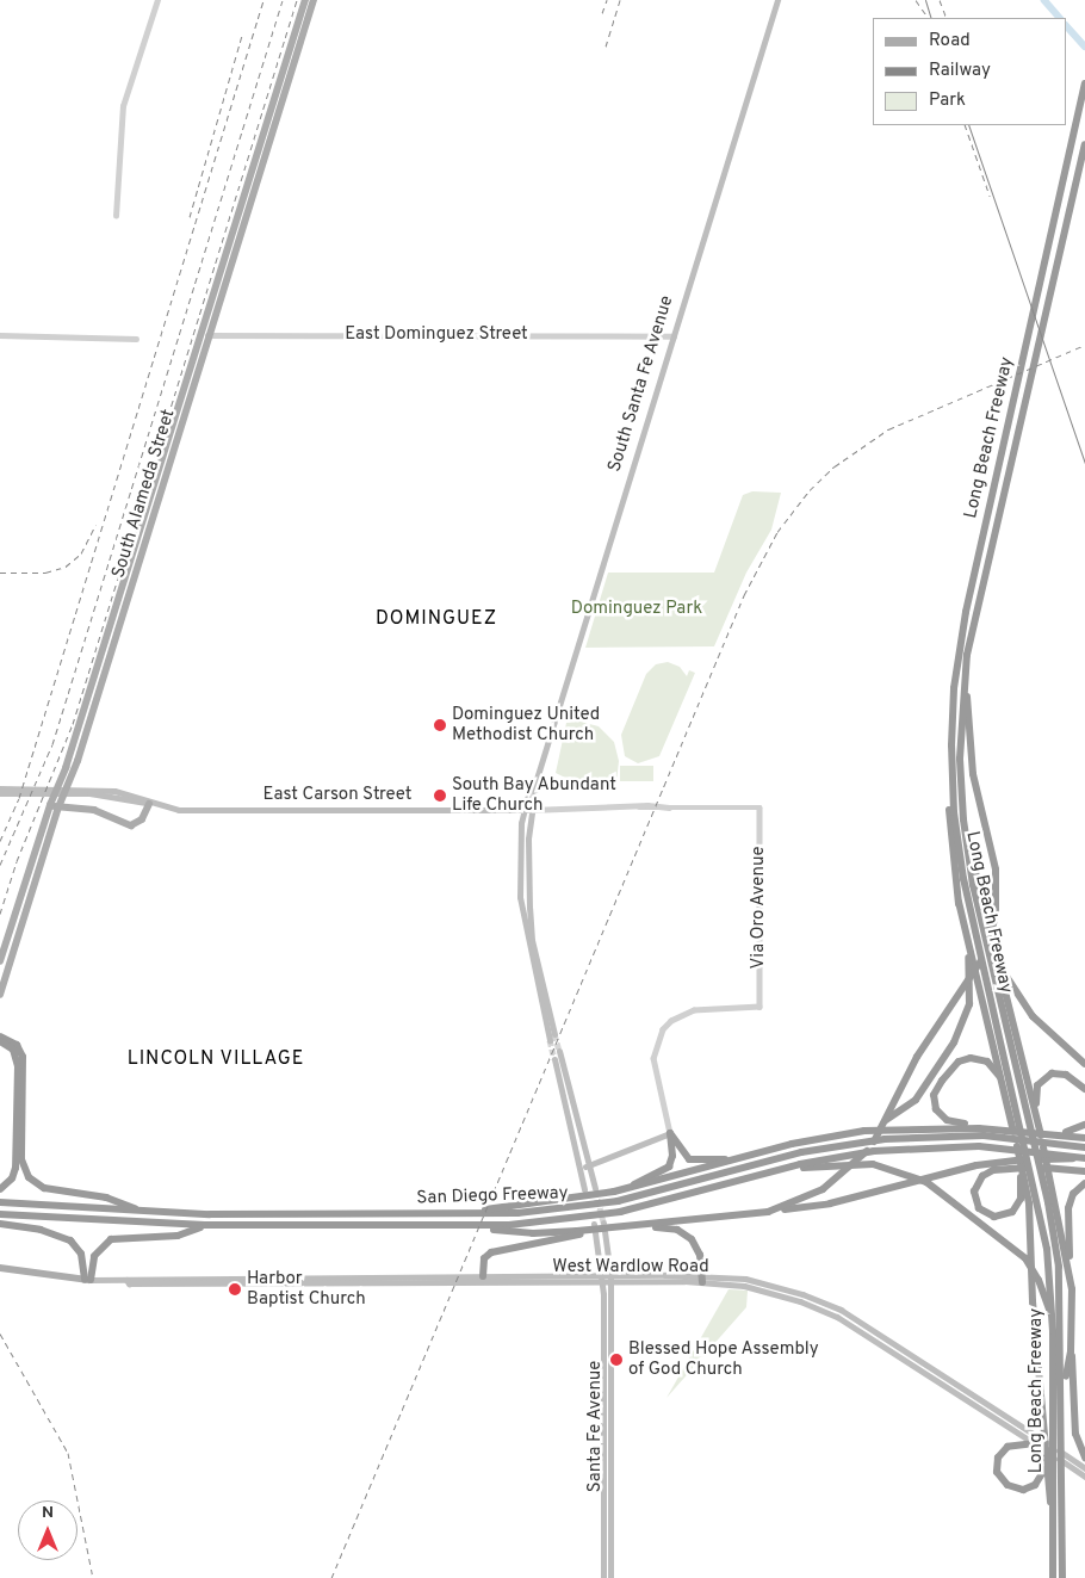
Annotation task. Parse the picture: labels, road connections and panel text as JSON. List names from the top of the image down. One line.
{"streets":{"highway":["Long Beach Freeway","San Diego Freeway"],"main road":["South Santa Fe Avenue","South Alameda Street","East Carson Street","West Wardlow Road","Santa Fe Avenue"],"street":["East Dominguez Street","Via Oro Avenue"]},"crossings":[["East Dominguez Street","South Santa Fe Avenue"],["East Dominguez Street","South Alameda Street"],["South Santa Fe Avenue","East Carson Street"],["East Carson Street","Via Oro Avenue"],["West Wardlow Road","Santa Fe Avenue"]],"districts":["DOMINGUEZ","LINCOLN VILLAGE"],"parks":["Dominguez Park"],"places":["Dominguez United Methodist Church","South Bay Abundant Life Church","Harbor Baptist Church","Blessed Hope Assembly of God Church"],"legend":["Road","Railway","Park"],"north":"top"}
